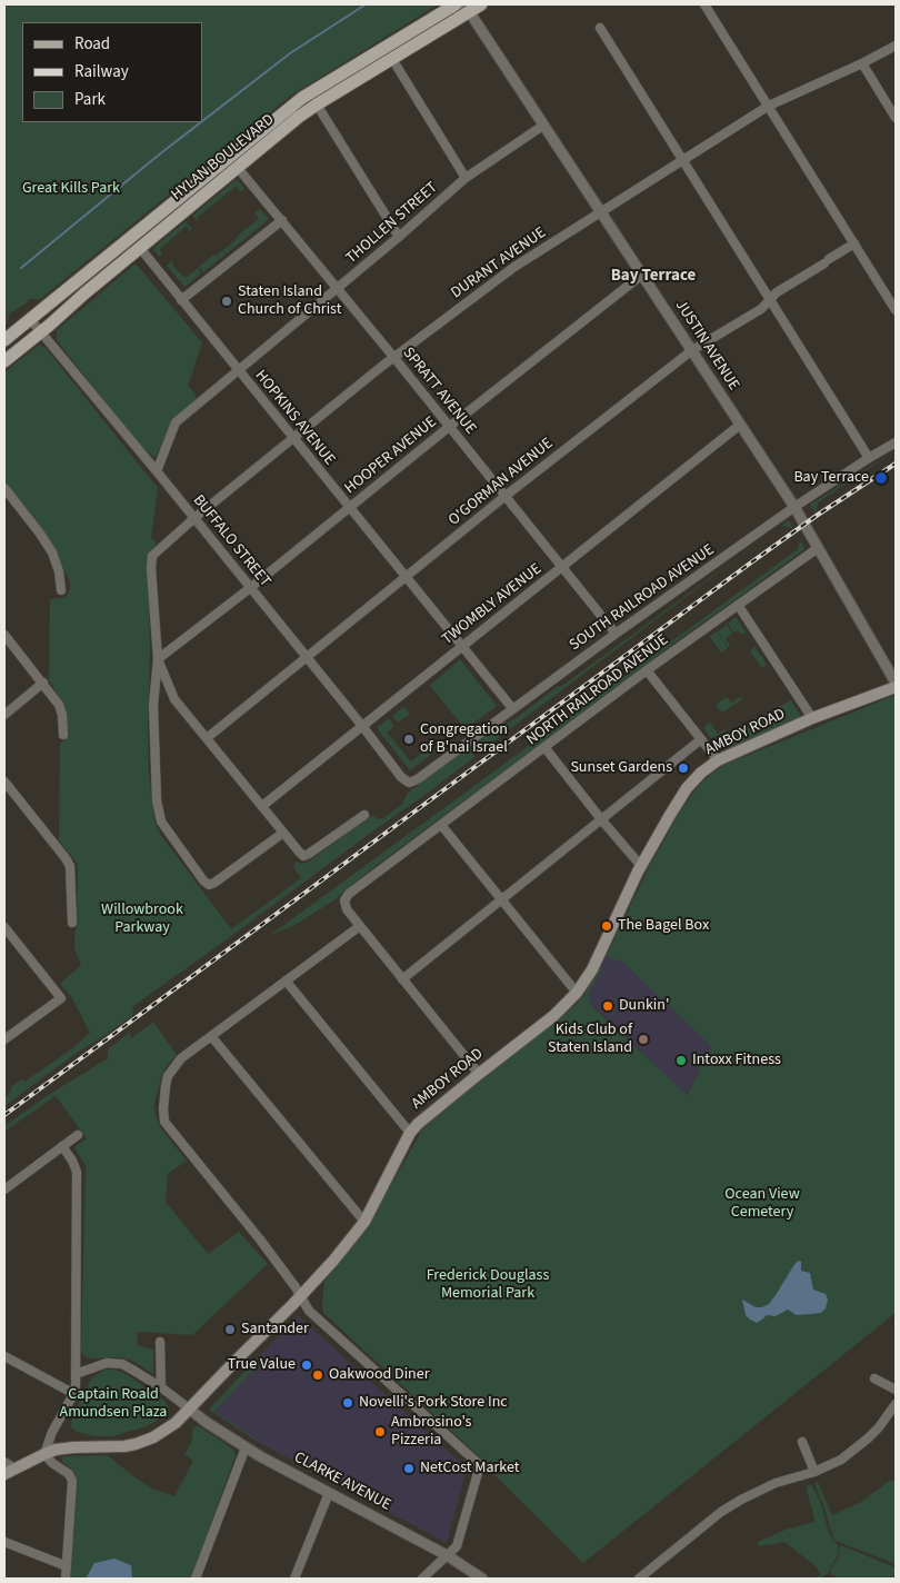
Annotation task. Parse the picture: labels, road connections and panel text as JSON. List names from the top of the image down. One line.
{"streets":{"main road":["HYLAN BOULEVARD","AMBOY ROAD"],"street":["THOLLEN STREET","DURANT AVENUE","JUSTIN AVENUE","SPRATT AVENUE","HOPKINS AVENUE","HOOPER AVENUE","O'GORMAN AVENUE","BUFFALO STREET","SOUTH RAILROAD AVENUE","TWOMBLY AVENUE","NORTH RAILROAD AVENUE","CLARKE AVENUE"]},"crossings":[["HYLAN BOULEVARD","JUSTIN AVENUE"],["HYLAN BOULEVARD","SPRATT AVENUE"],["HYLAN BOULEVARD","HOPKINS AVENUE"],["HYLAN BOULEVARD","BUFFALO STREET"],["THOLLEN STREET","JUSTIN AVENUE"],["THOLLEN STREET","SPRATT AVENUE"],["THOLLEN STREET","HOPKINS AVENUE"],["THOLLEN STREET","BUFFALO STREET"],["DURANT AVENUE","JUSTIN AVENUE"],["DURANT AVENUE","SPRATT AVENUE"],["DURANT AVENUE","HOPKINS AVENUE"],["DURANT AVENUE","HOOPER AVENUE"],["DURANT AVENUE","BUFFALO STREET"],["JUSTIN AVENUE","HOOPER AVENUE"],["JUSTIN AVENUE","O'GORMAN AVENUE"],["JUSTIN AVENUE","SOUTH RAILROAD AVENUE"],["JUSTIN AVENUE","TWOMBLY AVENUE"],["JUSTIN AVENUE","NORTH RAILROAD AVENUE"],["JUSTIN AVENUE","AMBOY ROAD"],["SPRATT AVENUE","HOOPER AVENUE"],["SPRATT AVENUE","O'GORMAN AVENUE"],["SPRATT AVENUE","SOUTH RAILROAD AVENUE"],["SPRATT AVENUE","TWOMBLY AVENUE"],["HOPKINS AVENUE","HOOPER AVENUE"],["HOPKINS AVENUE","O'GORMAN AVENUE"],["HOPKINS AVENUE","SOUTH RAILROAD AVENUE"],["HOPKINS AVENUE","TWOMBLY AVENUE"],["HOOPER AVENUE","BUFFALO STREET"],["O'GORMAN AVENUE","BUFFALO STREET"],["BUFFALO STREET","SOUTH RAILROAD AVENUE"],["BUFFALO STREET","TWOMBLY AVENUE"],["AMBOY ROAD","CLARKE AVENUE"]],"districts":["Bay Terrace"],"parks":["Great Kills Park","Willowbrook Parkway","Ocean View Cemetery","Frederick Douglass Memorial Park","Captain Roald Amundsen Plaza"],"places":["Staten Island Church of Christ","Bay Terrace","Congregation of B'nai Israel","Sunset Gardens","The Bagel Box","Dunkin'","Kids Club of Staten Island","Intoxx Fitness","Santander","True Value","Oakwood Diner","Novelli's Pork Store Inc","Ambrosino's Pizzeria","NetCost Market"],"legend":["Road","Railway","Park"]}
